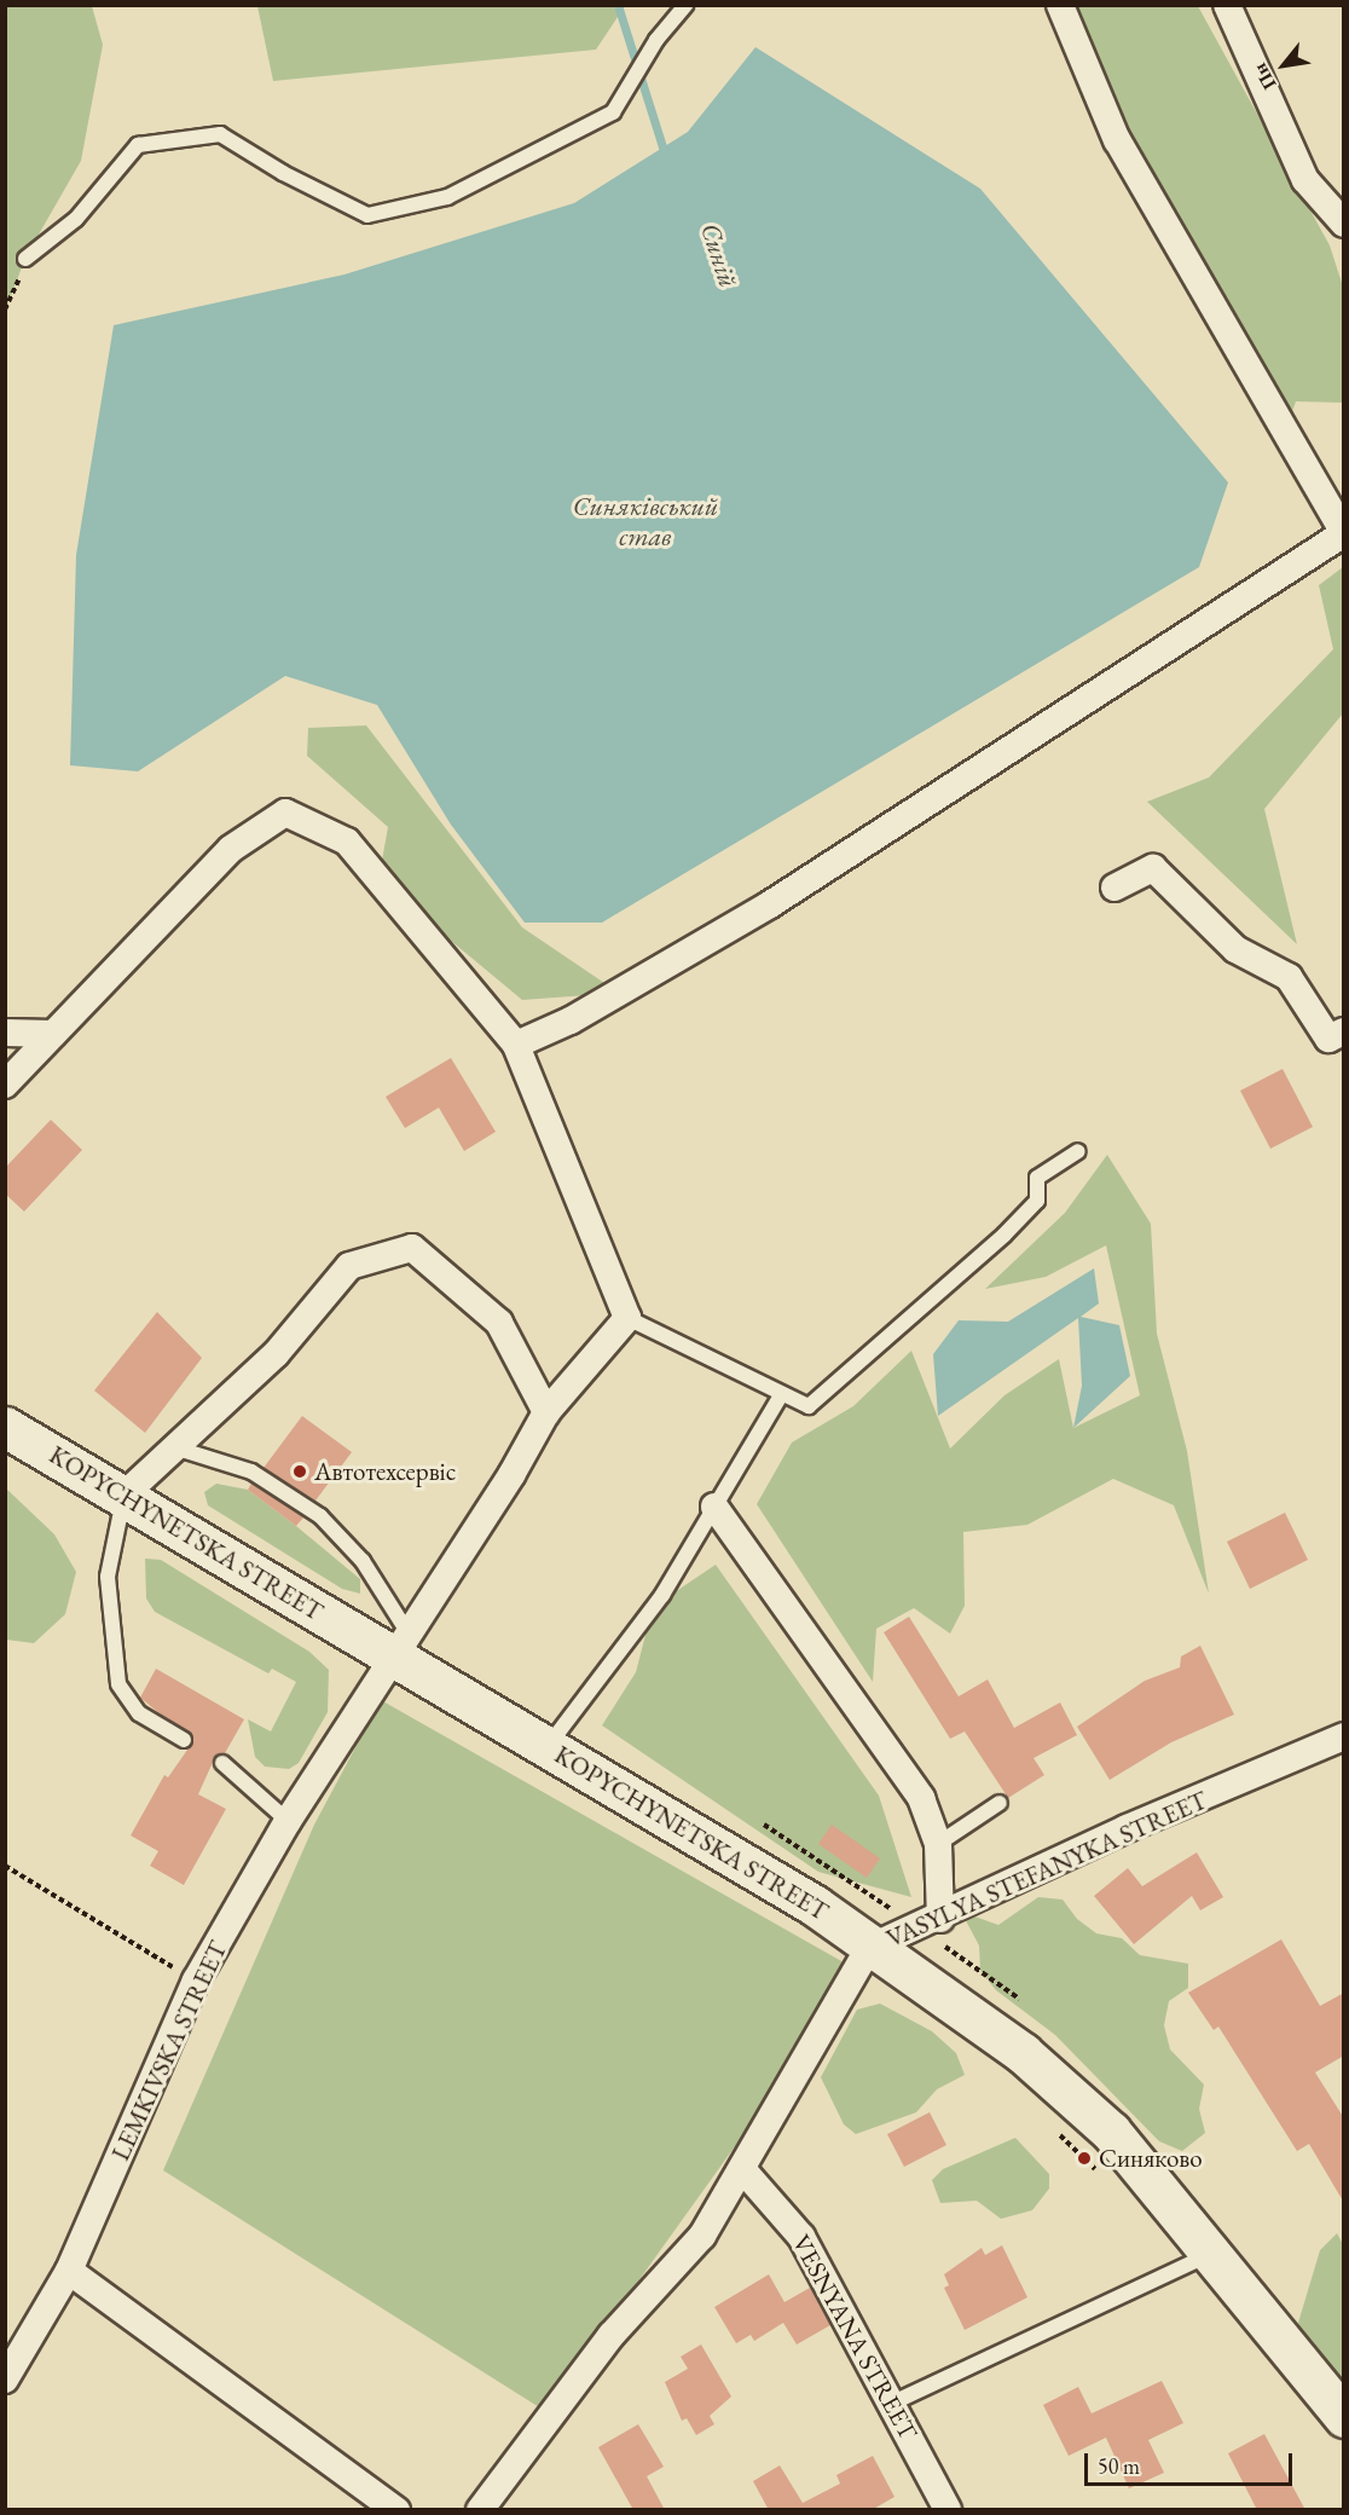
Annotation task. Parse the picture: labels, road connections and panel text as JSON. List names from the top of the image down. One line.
{"streets":{"main road":["KOPYCHYNETSKA STREET"],"street":["VASYLYA STEFANYKA STREET","LEMKIVSKA STREET","VESNYANA STREET"]},"crossings":[["KOPYCHYNETSKA STREET","VASYLYA STEFANYKA STREET"],["KOPYCHYNETSKA STREET","LEMKIVSKA STREET"]],"water":["Синій","Синяківський став"],"places":["Автотехсервіс","Синяково"],"scale_bar":"50 m","north":"bottom left"}
